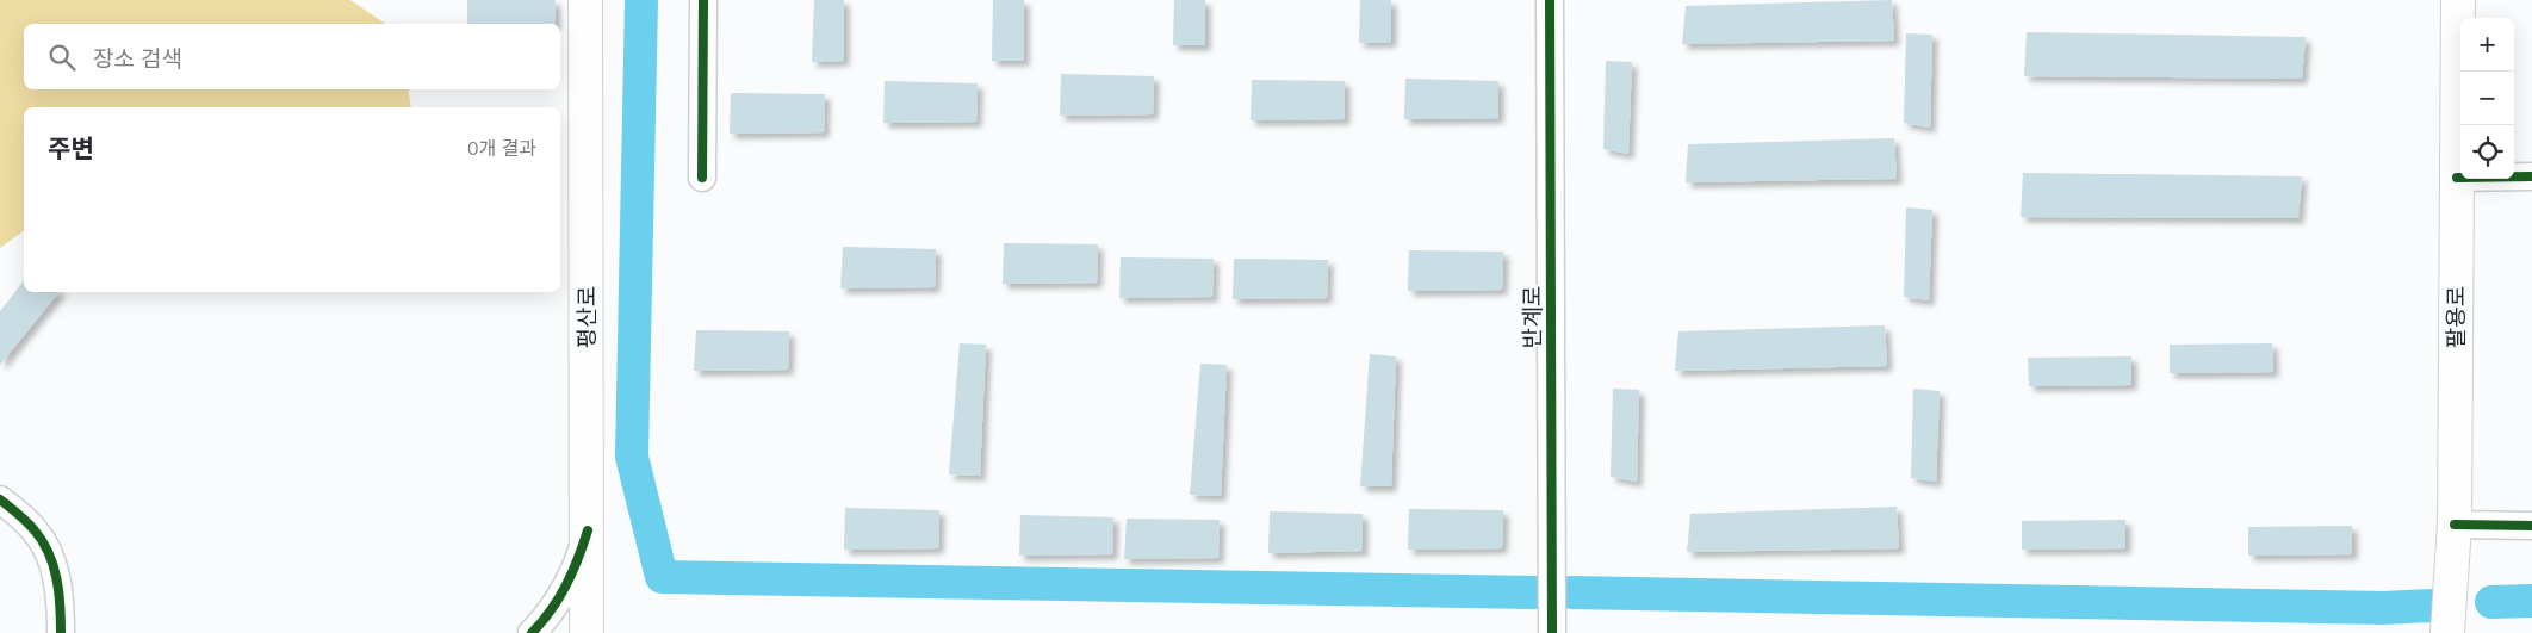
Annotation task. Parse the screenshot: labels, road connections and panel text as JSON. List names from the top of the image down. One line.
{"streets":{"main road":["평산로","팔용로"],"street":["반계로"]},"page":{"map_buttons":["+","−"],"search":"장소 검색","heading":["주변","0개 결과"]}}
